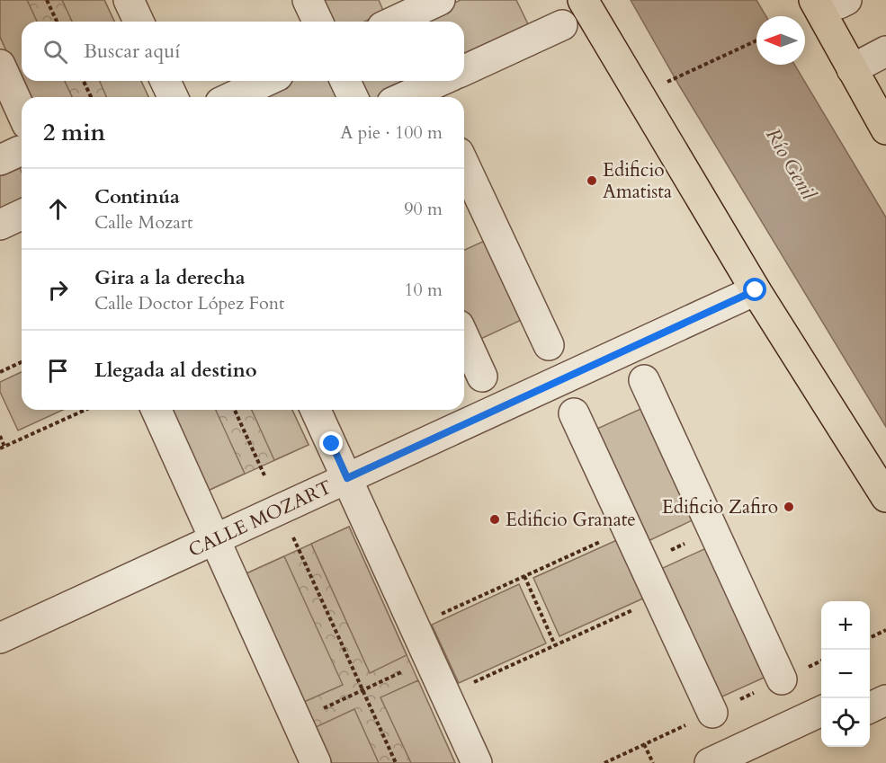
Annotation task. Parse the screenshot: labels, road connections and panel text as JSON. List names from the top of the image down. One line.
{"streets":{"street":["CALLE MOZART"]},"water":["Río Genil"],"places":["Edificio Amatista","Edificio Zafiro","Edificio Granate"],"north":"left","page":{"search":"Buscar aquí","heading":["2 min","A pie · 100 m"],"list":[["Continúa","Calle Mozart","90 m"],["Gira a la derecha","Calle Doctor López Font","10 m"],"Llegada al destino"],"map_buttons":["+","−"]}}
